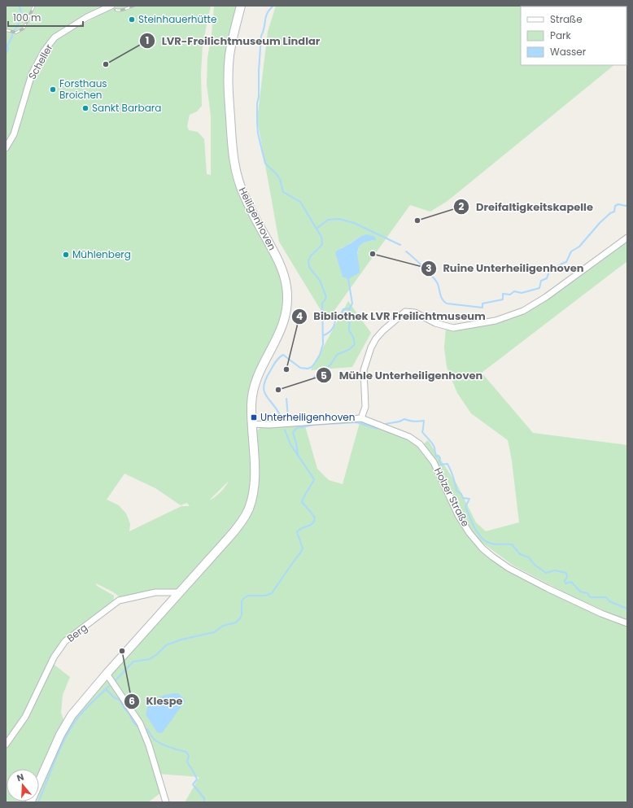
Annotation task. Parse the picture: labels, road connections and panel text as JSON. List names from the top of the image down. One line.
{"streets":{"main road":["Heiligenhoven"],"street":["Scheller","Holzer Straße","Berg"]},"crossings":[["Heiligenhoven","Berg"]],"places":{"other":["Steinhauerhütte","LVR-Freilichtmuseum Lindlar","Forsthaus Broichen","Sankt Barbara","Dreifaltigkeitskapelle","Ruine Unterheiligenhoven","Mühlenberg","Bibliothek LVR Freilichtmuseum","Mühle Unterheiligenhoven","Klespe"],"transit":["Unterheiligenhoven"]},"legend":["Straße","Park","Wasser"],"scale_bar":"100 m","north":"top"}
